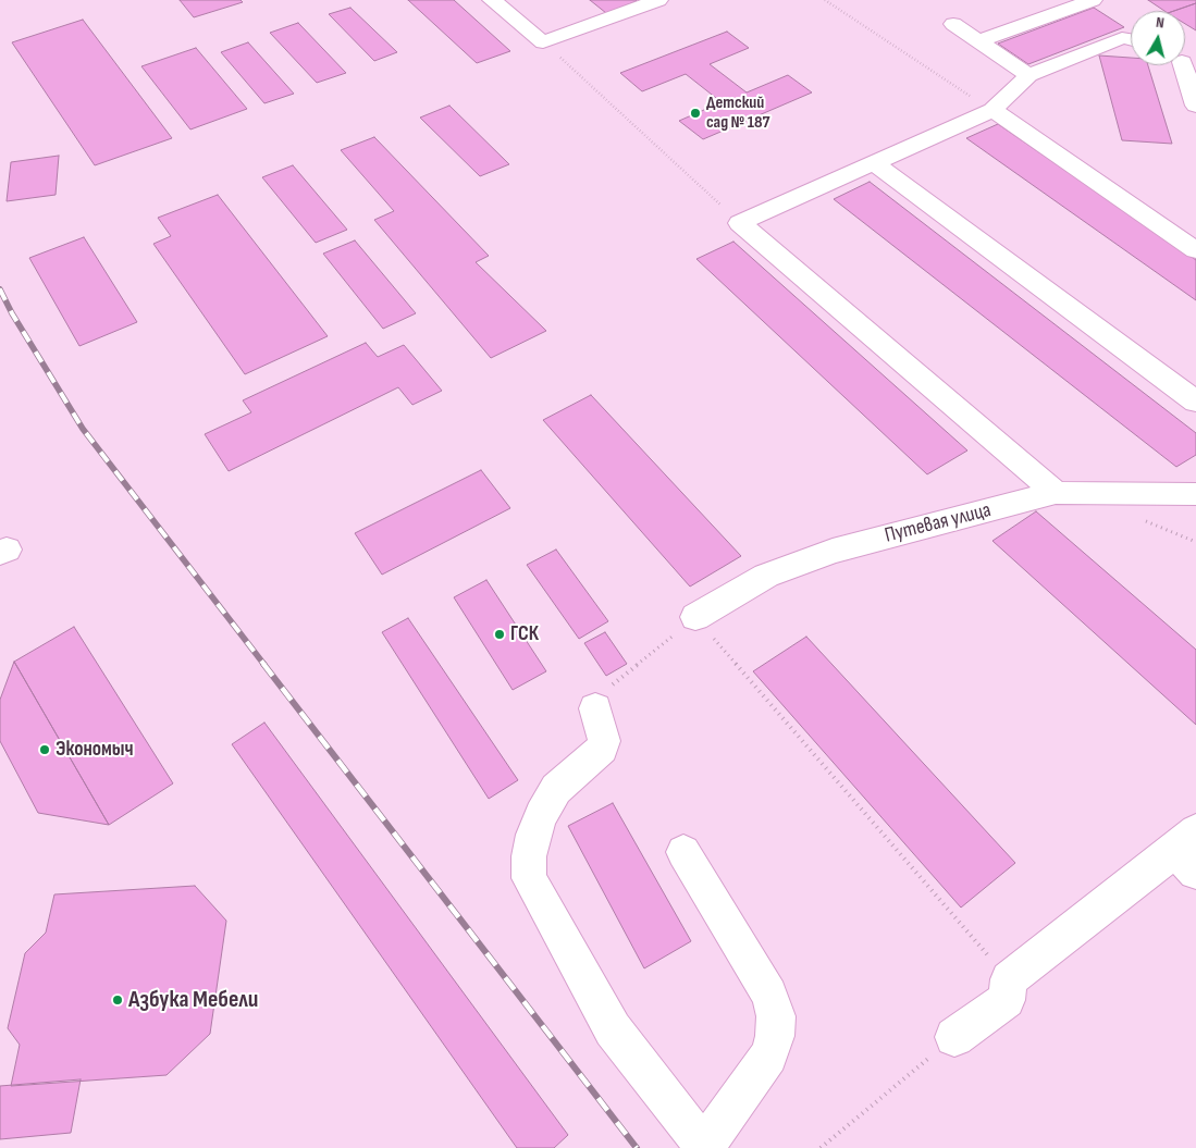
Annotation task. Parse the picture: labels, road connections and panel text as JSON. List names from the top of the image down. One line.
{"streets":{"lane":["Путевая улица"]},"places":["Детский сад № 187","ГСК","Экономыч","Азбука Мебели"],"north":"top"}
